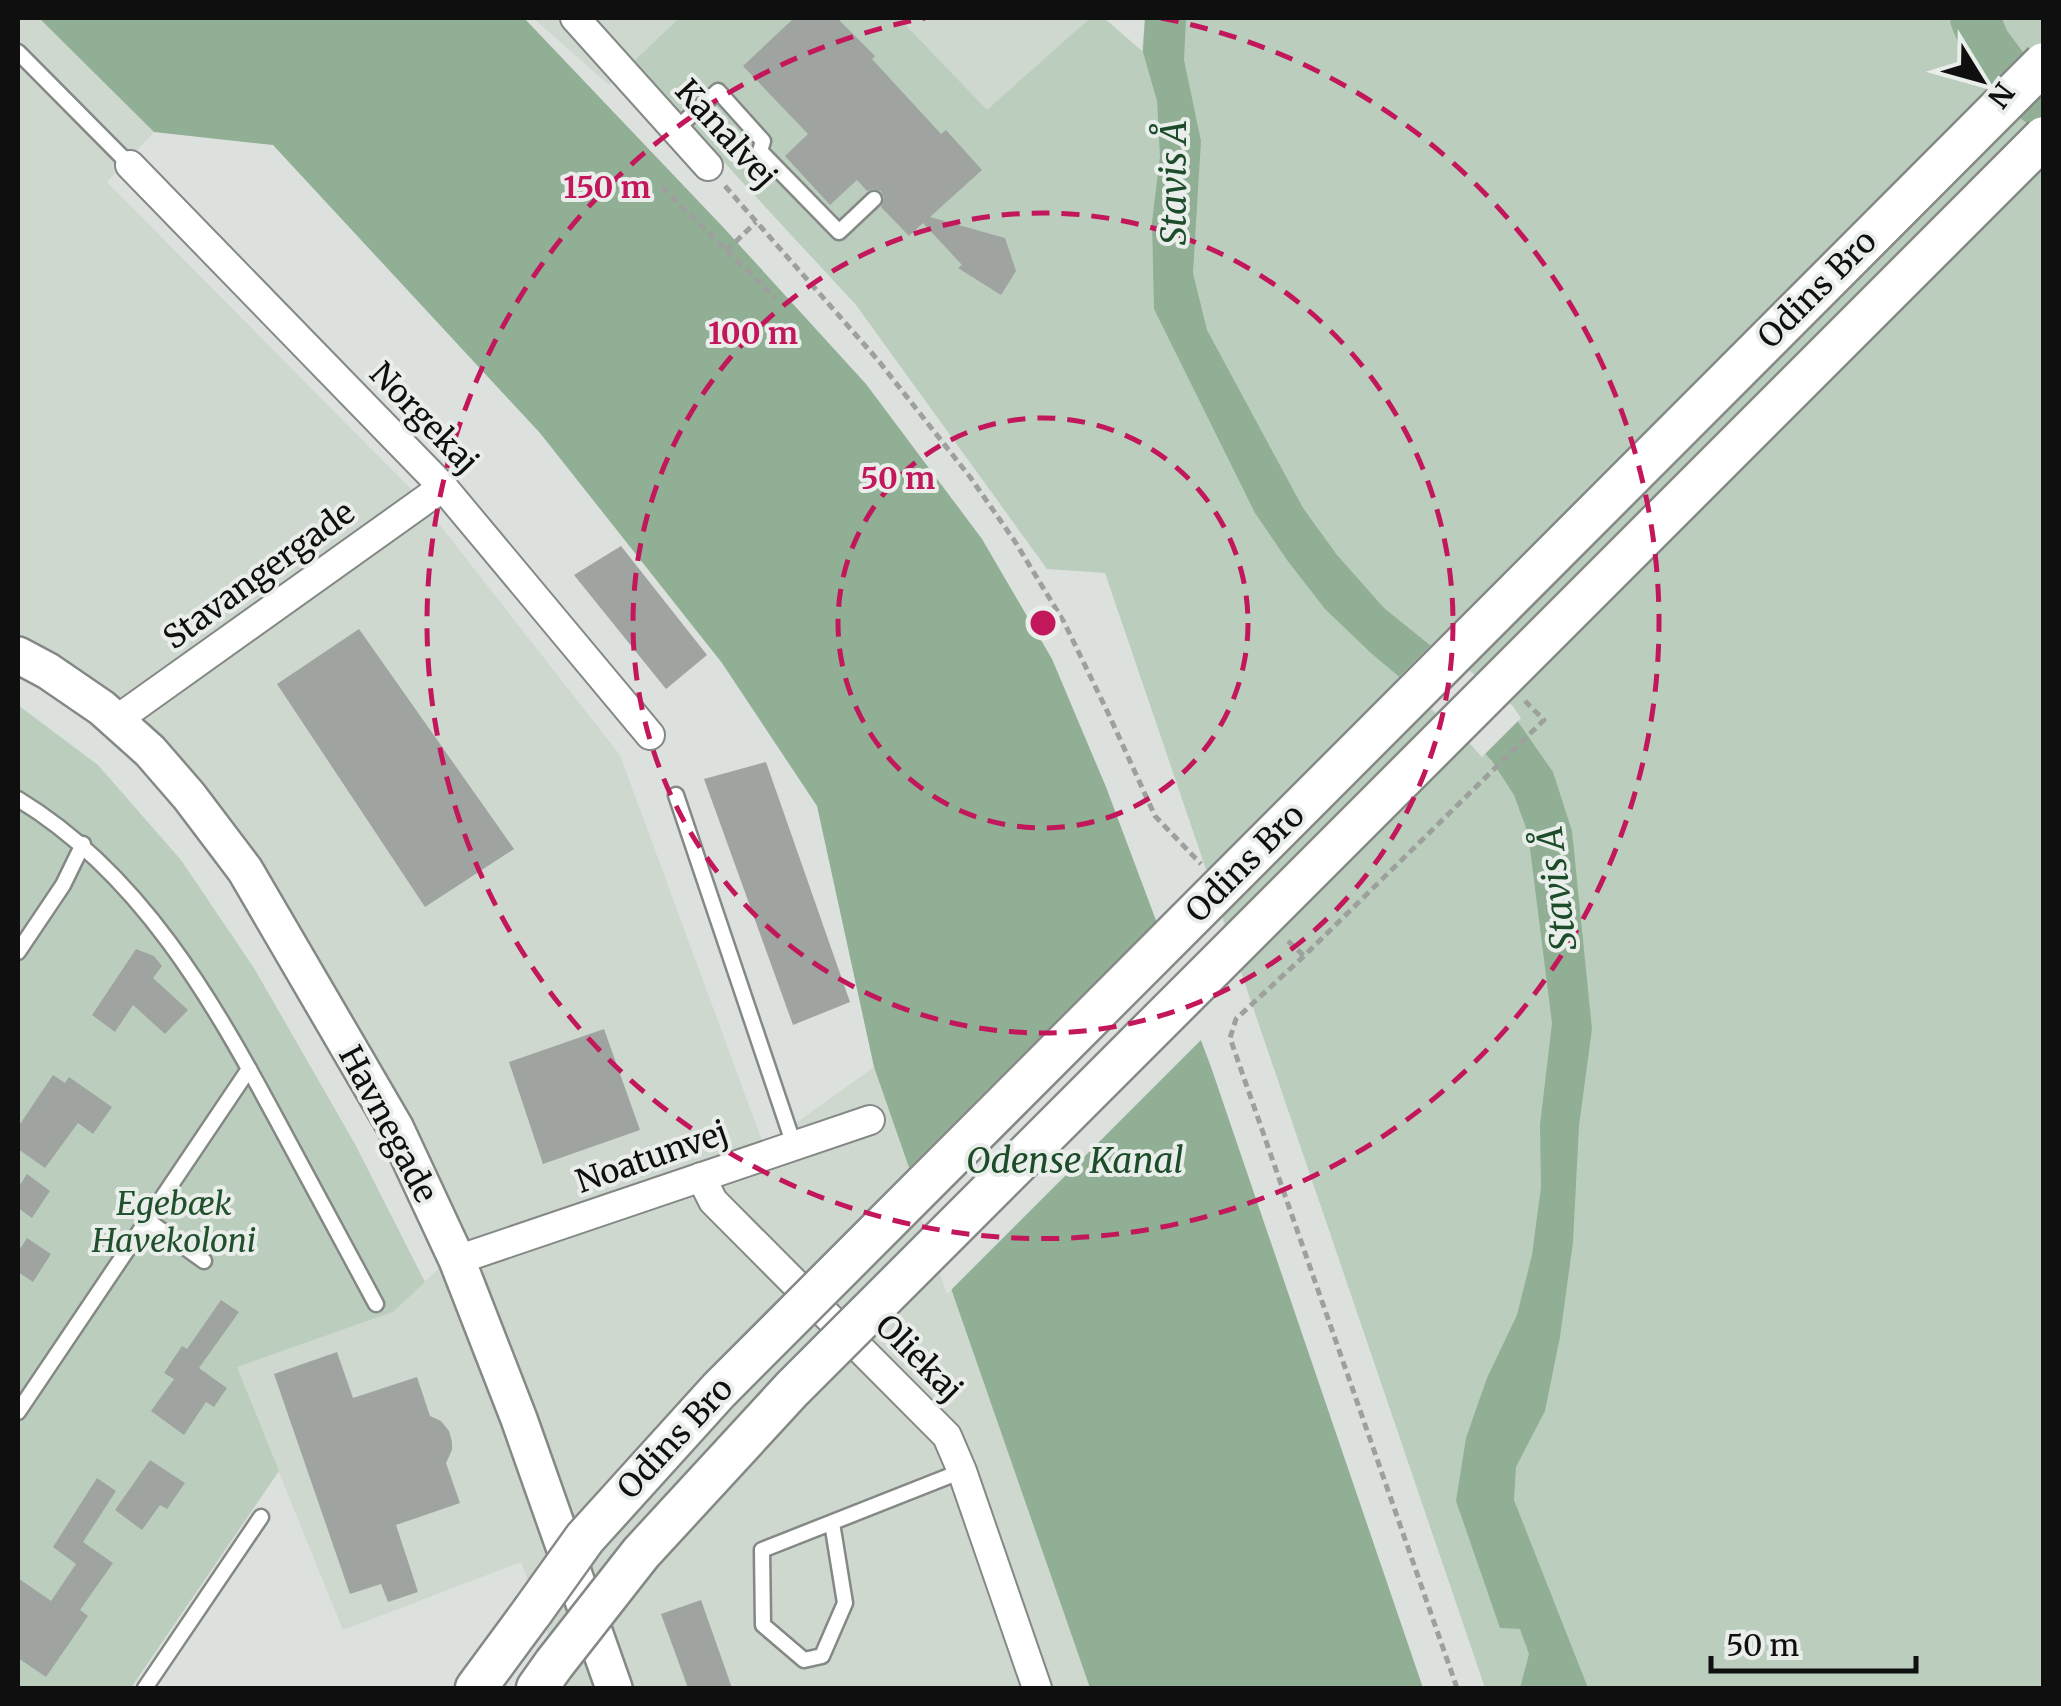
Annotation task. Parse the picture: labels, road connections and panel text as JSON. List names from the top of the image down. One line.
{"streets":{"main road":["Odins Bro"],"street":["Kanalvej","Norgekaj","Stavangergade","Havnegade","Noatunvej","Oliekaj"]},"crossings":[["Norgekaj","Stavangergade"],["Stavangergade","Havnegade"],["Havnegade","Noatunvej"],["Noatunvej","Oliekaj"]],"water":["Stavis Å","Odense Kanal"],"parks":["Egebæk Havekoloni"],"scale_bar":"50 m","north":"bottom right","rings":["150 m","100 m","50 m"]}
